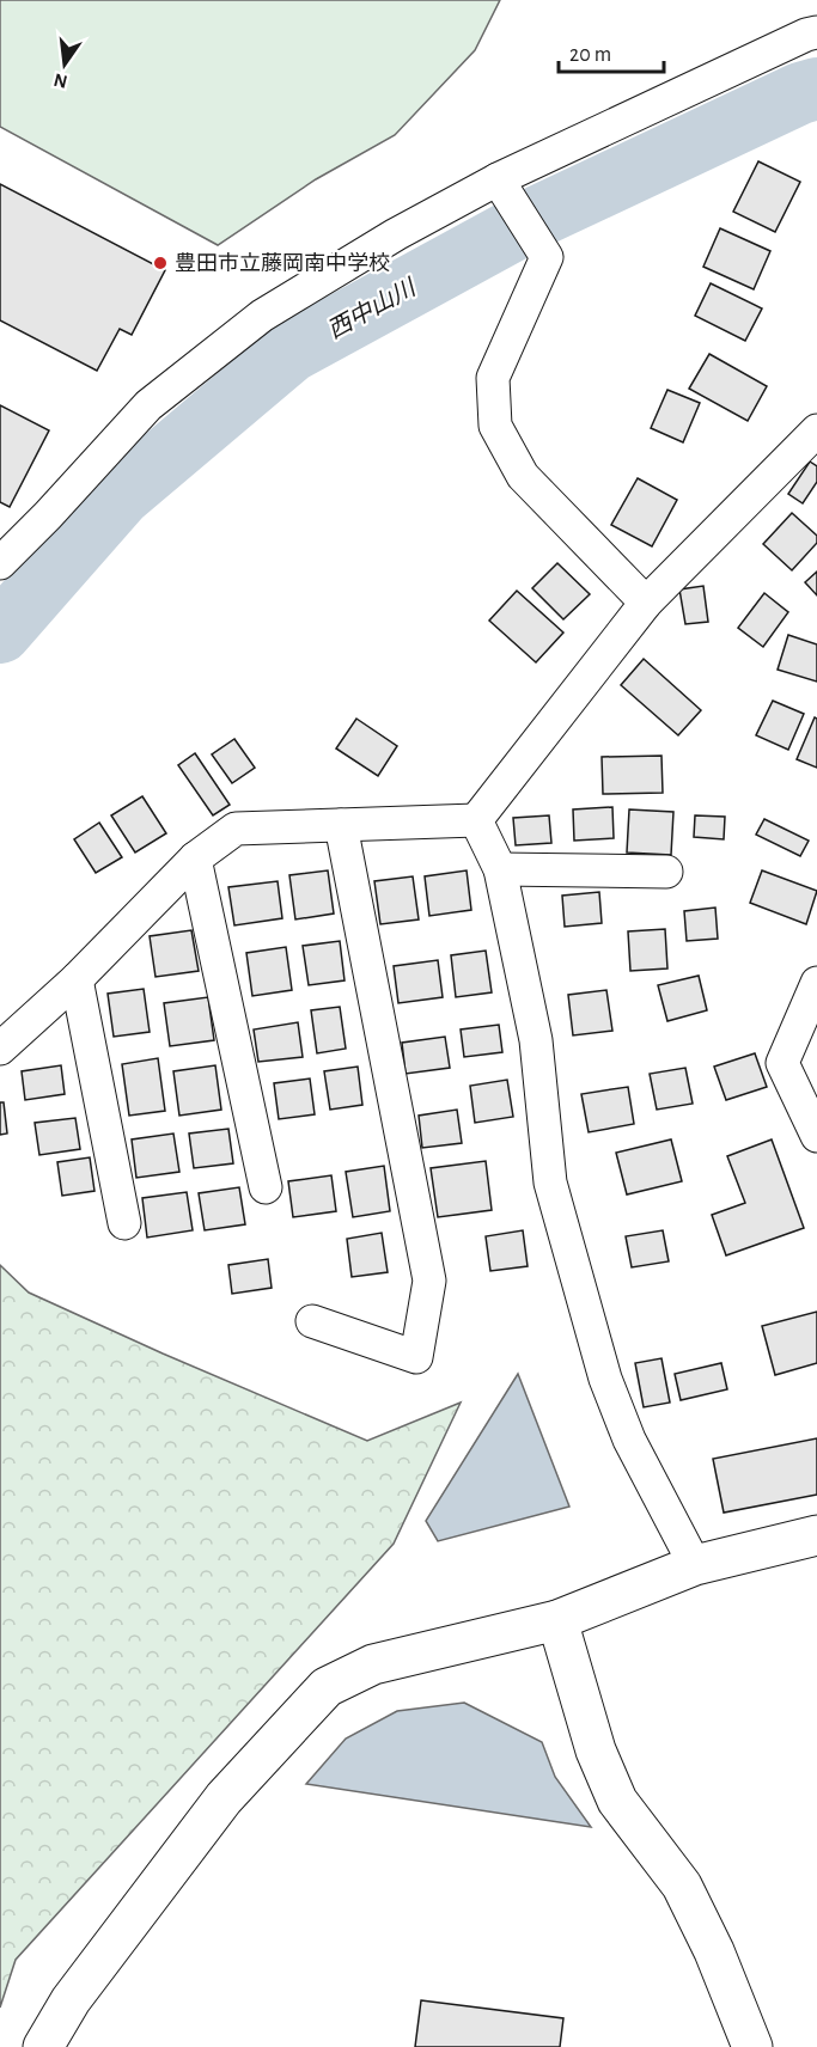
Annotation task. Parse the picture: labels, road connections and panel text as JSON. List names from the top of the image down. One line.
{"water":["西中山川"],"places":["豊田市立藤岡南中学校"],"scale_bar":"20 m","north":"bottom"}
